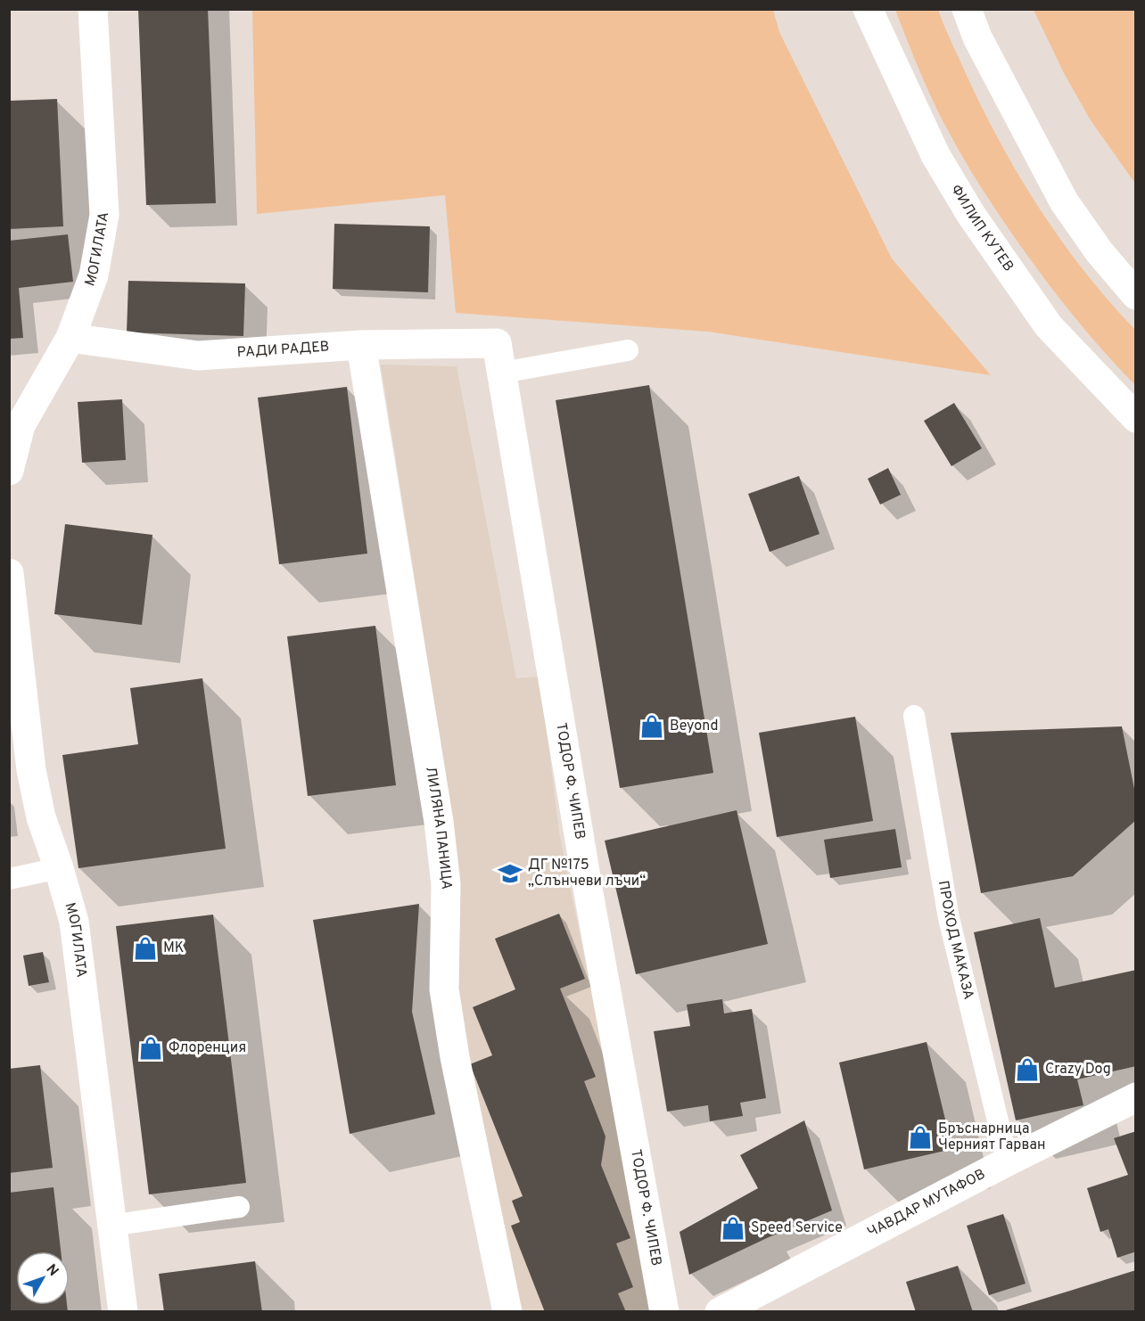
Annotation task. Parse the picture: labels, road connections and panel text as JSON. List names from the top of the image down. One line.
{"streets":{"street":["ФИЛИП КУТЕВ","МОГИЛАТА","РАДИ РАДЕВ","ТОДОР Ф. ЧИПЕВ","ЛИЛЯНА ПАНИЦА","ЧАВДАР МУТАФОВ"],"lane":["ПРОХОД МАКАЗА"]},"crossings":[["МОГИЛАТА","РАДИ РАДЕВ"],["РАДИ РАДЕВ","ТОДОР Ф. ЧИПЕВ"],["РАДИ РАДЕВ","ЛИЛЯНА ПАНИЦА"],["ПРОХОД МАКАЗА","ЧАВДАР МУТАФОВ"]],"places":{"shop":["Beyond","MK","Флоренция","Crazy Dog","Бръснарница Черният Гарван","Speed Service"],"school or university":["ДГ №175 „Слънчеви лъчи“"]},"north":"top right"}
